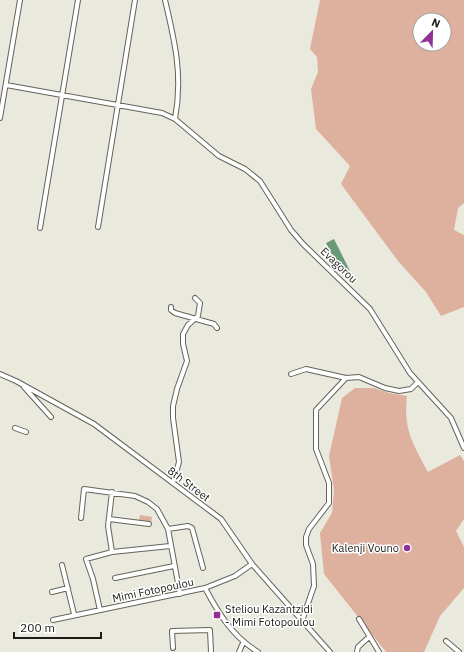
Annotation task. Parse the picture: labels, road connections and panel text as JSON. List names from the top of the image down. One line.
{"streets":{"street":["Evagorou","8th Street","Mimi Fotopoulou"]},"crossings":[["8th Street","Mimi Fotopoulou"]],"places":{"other":["Kalenji Vouno"],"transit":["Steliou Kazantzidi - Mimi Fotopoulou"]},"scale_bar":"200 m","north":"top right"}
